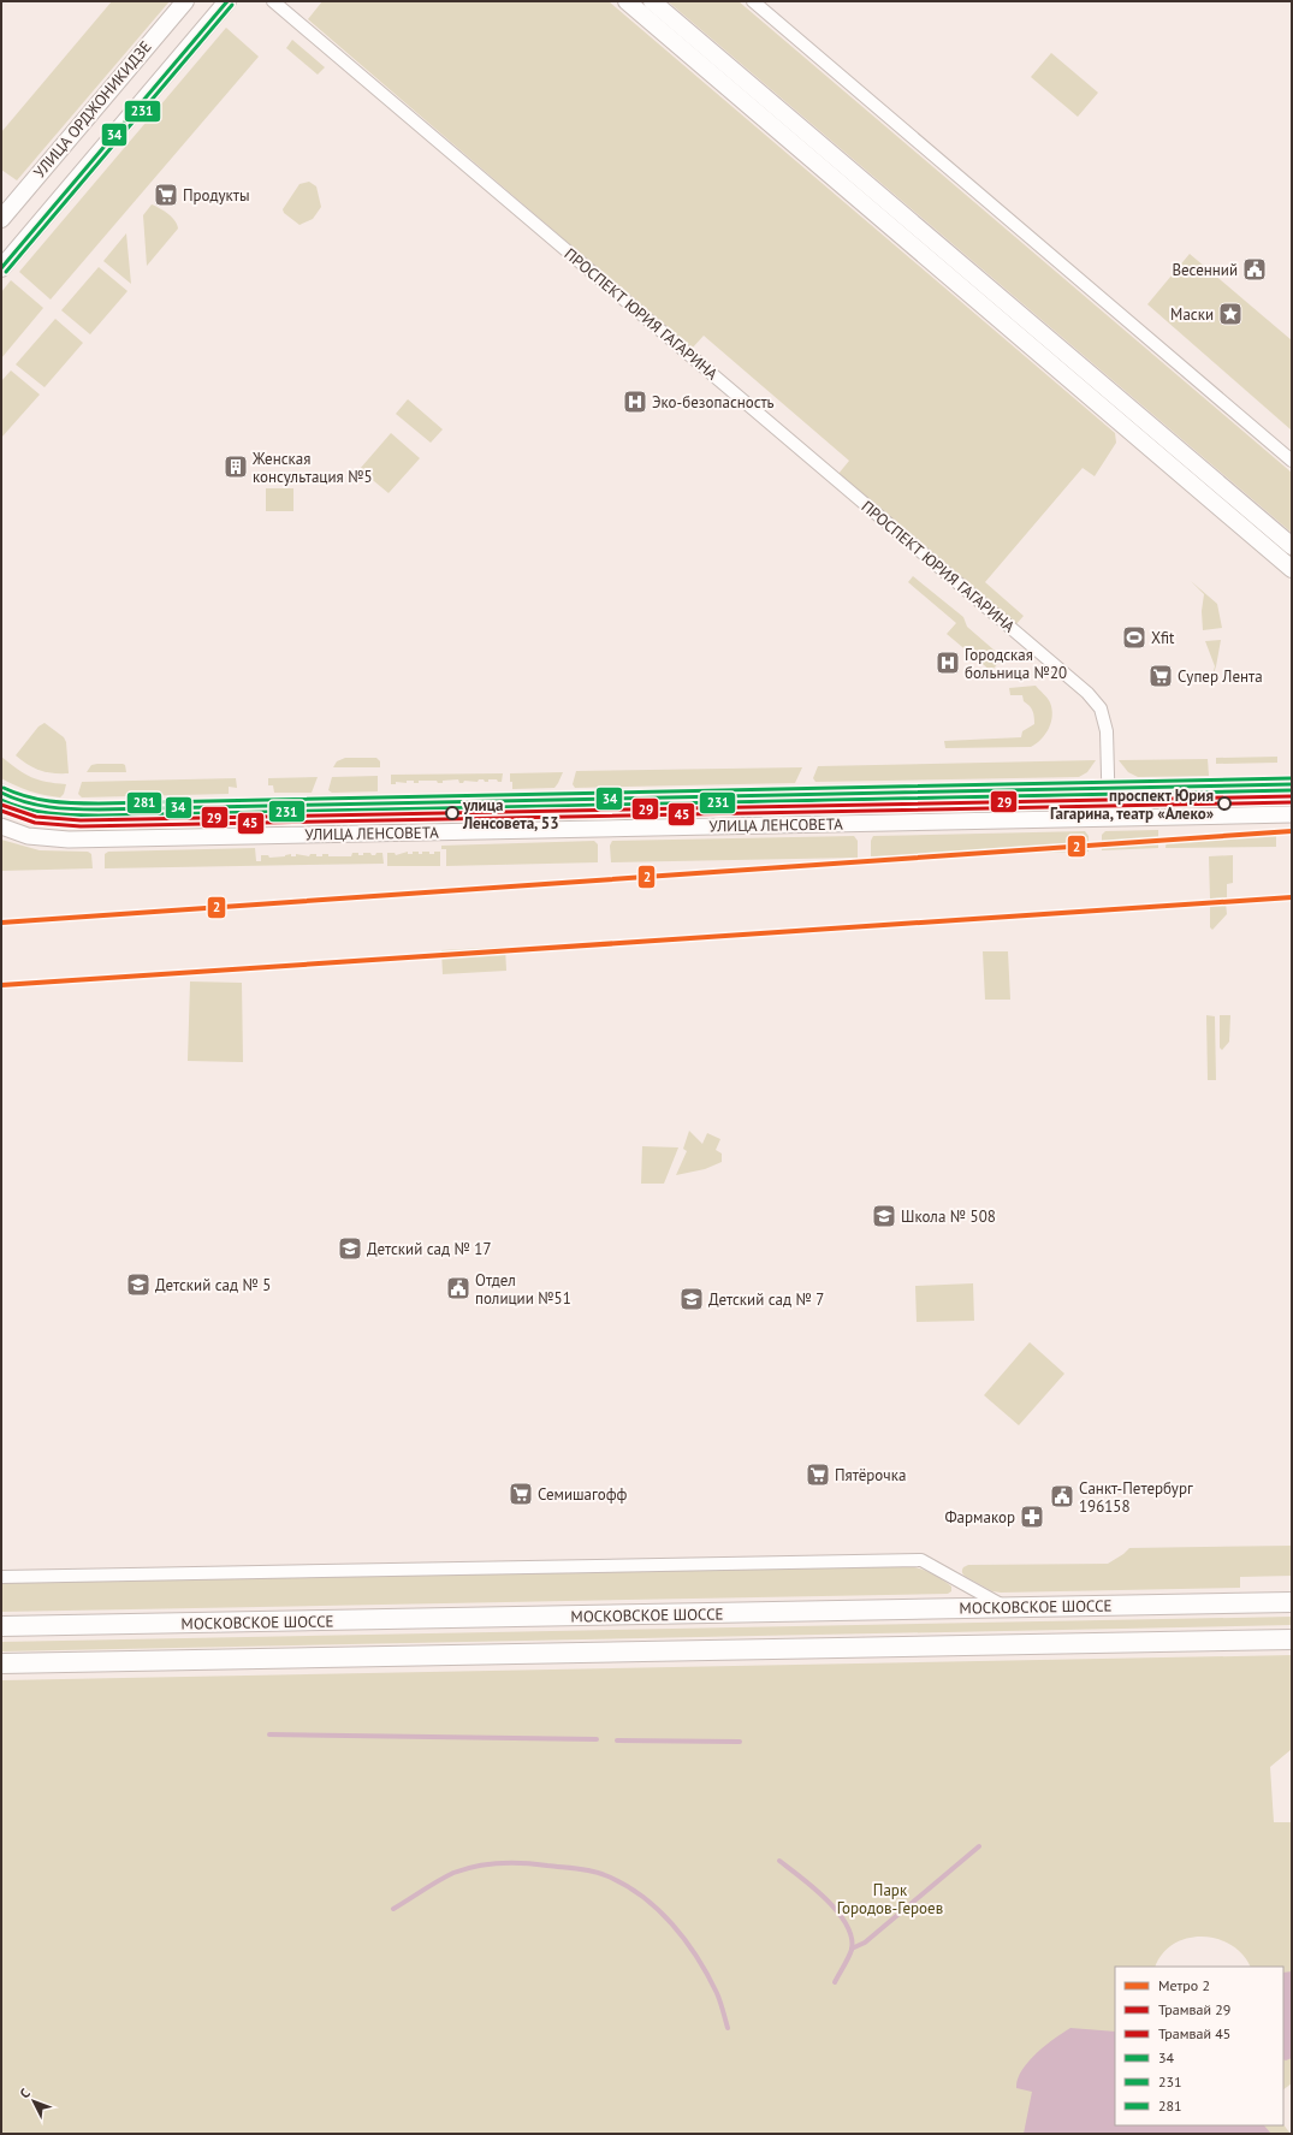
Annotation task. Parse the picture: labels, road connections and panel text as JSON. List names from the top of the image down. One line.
{"streets":{"main road":["УЛИЦА ОРДЖОНИКИДЗЕ","МОСКОВСКОЕ ШОССЕ"],"street":["ПРОСПЕКТ ЮРИЯ ГАГАРИНА","УЛИЦА ЛЕНСОВЕТА"]},"crossings":[["ПРОСПЕКТ ЮРИЯ ГАГАРИНА","УЛИЦА ЛЕНСОВЕТА"]],"parks":["Парк Городов-Героев"],"places":{"supermarket":["Продукты","Супер Лента","Пятёрочка","Семишагофф"],"public building":["Весенний","Отдел полиции №51","Санкт-Петербург 196158"],"place":["Маски"],"hospital":["Эко-безопасность","Городская больница №20"],"building":["Женская консультация №5"],"sports":["Xfit"],"other":["проспект Юрия Гагарина, театр «Алеко»","улица Ленсовета, 53"],"school or university":["Школа № 508","Детский сад № 17","Детский сад № 5","Детский сад № 7"],"pharmacy":["Фармакор"]},"lines":["transit line 34","transit line 231","transit line 281","tram line 29","tram line 45","metro line 2"],"legend":["Метро 2","Трамвай 29","Трамвай 45","34","231","281"],"north":"top left"}
